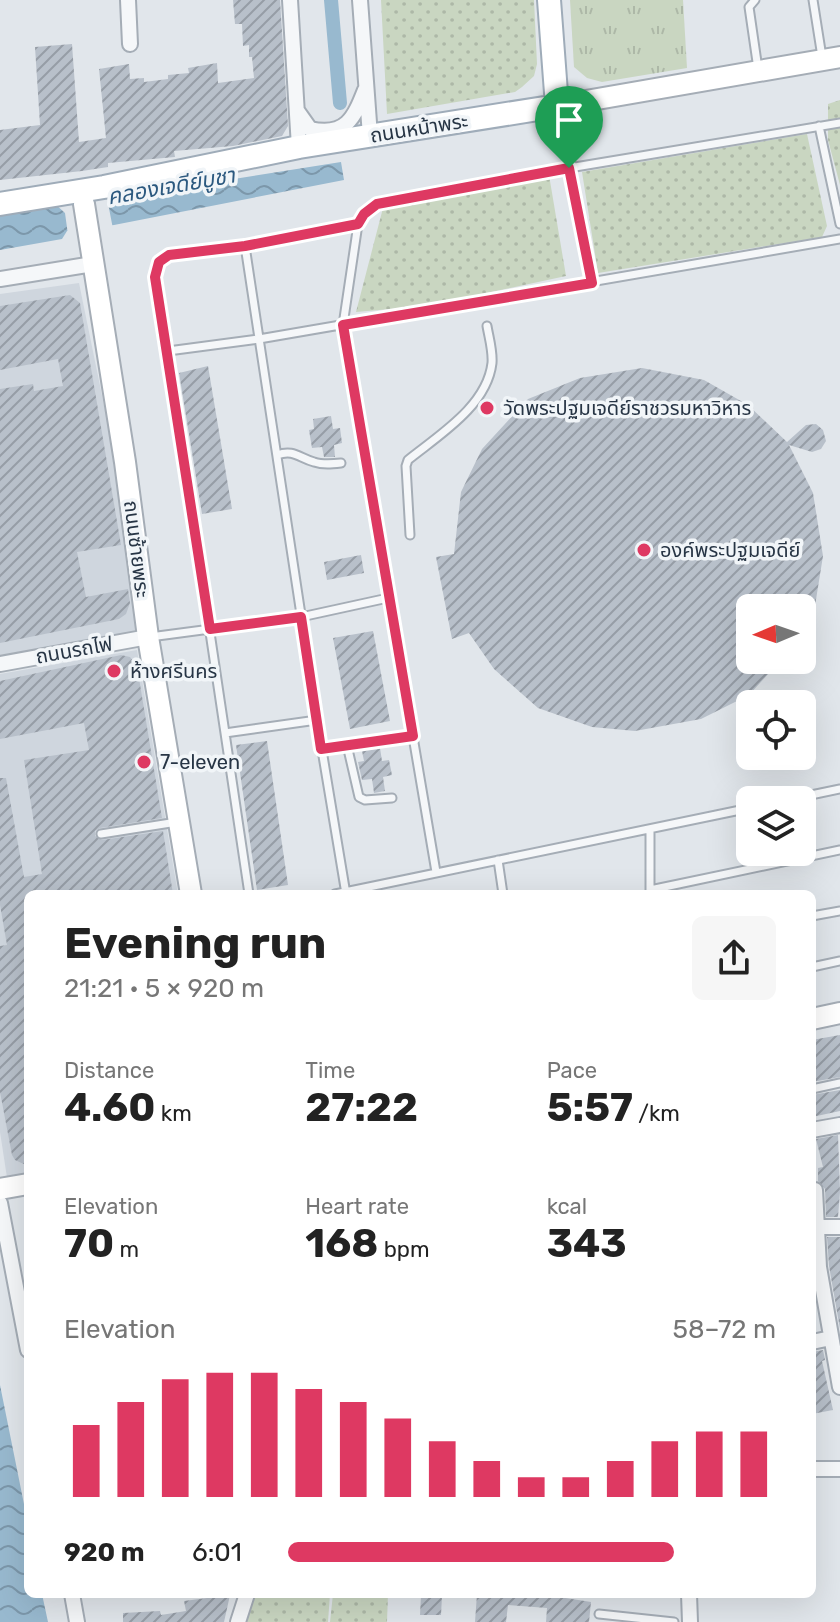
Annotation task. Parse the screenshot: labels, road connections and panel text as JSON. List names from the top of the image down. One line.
{"streets":{"main road":["ถนนหน้าพระ"],"street":["ถนนซ้ายพระ","ถนนรถไฟ"]},"crossings":[["ถนนซ้ายพระ","ถนนรถไฟ"]],"water":["คลองเจดีย์บูชา"],"places":["วัดพระปฐมเจดีย์ราชวรมหาวิหาร","องค์พระปฐมเจดีย์","ห้างศรีนคร","7-eleven"],"north":"left","page":{"heading":["Evening run","21:21 · 5 × 920 m"],"stats":[["Distance","4.60 km"],["Time","27:22"],["Pace","5:57 /km"],["Elevation","70 m"],["Heart rate","168 bpm"],["kcal","343"]],"chart":["Elevation","58–72 m"],"list":[{"name":"920 m","note":"6:01"}]}}
